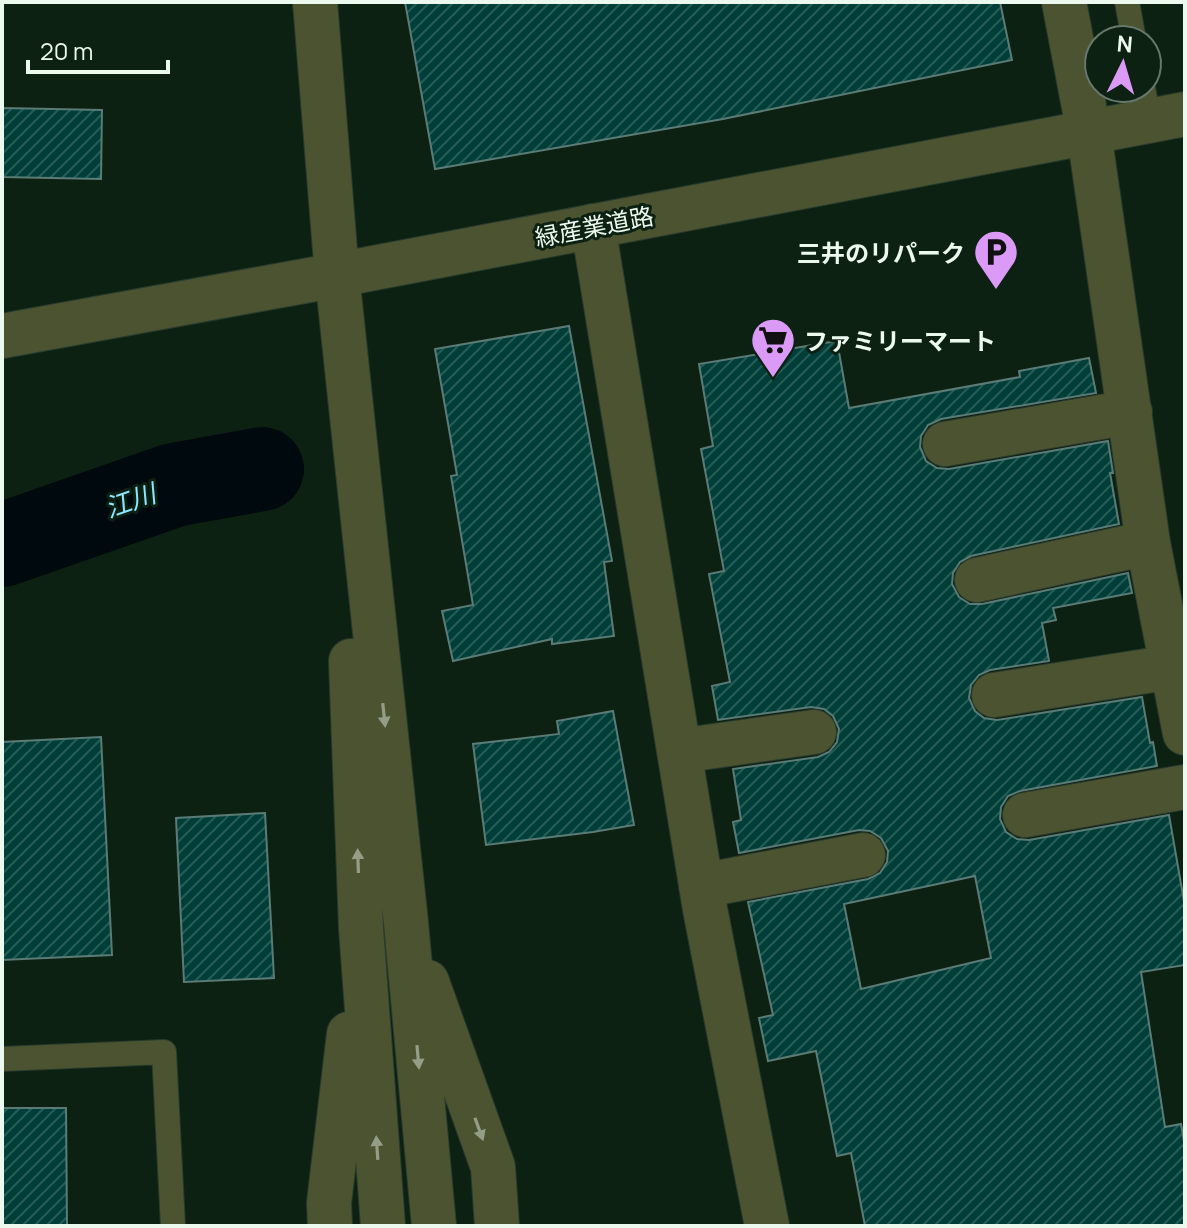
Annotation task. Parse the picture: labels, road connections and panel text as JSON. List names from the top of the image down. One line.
{"streets":{"street":["緑産業道路"]},"water":["江川"],"places":{"parking":["三井のリパーク"],"supermarket":["ファミリーマート"]},"scale_bar":"20 m","north":"top"}
